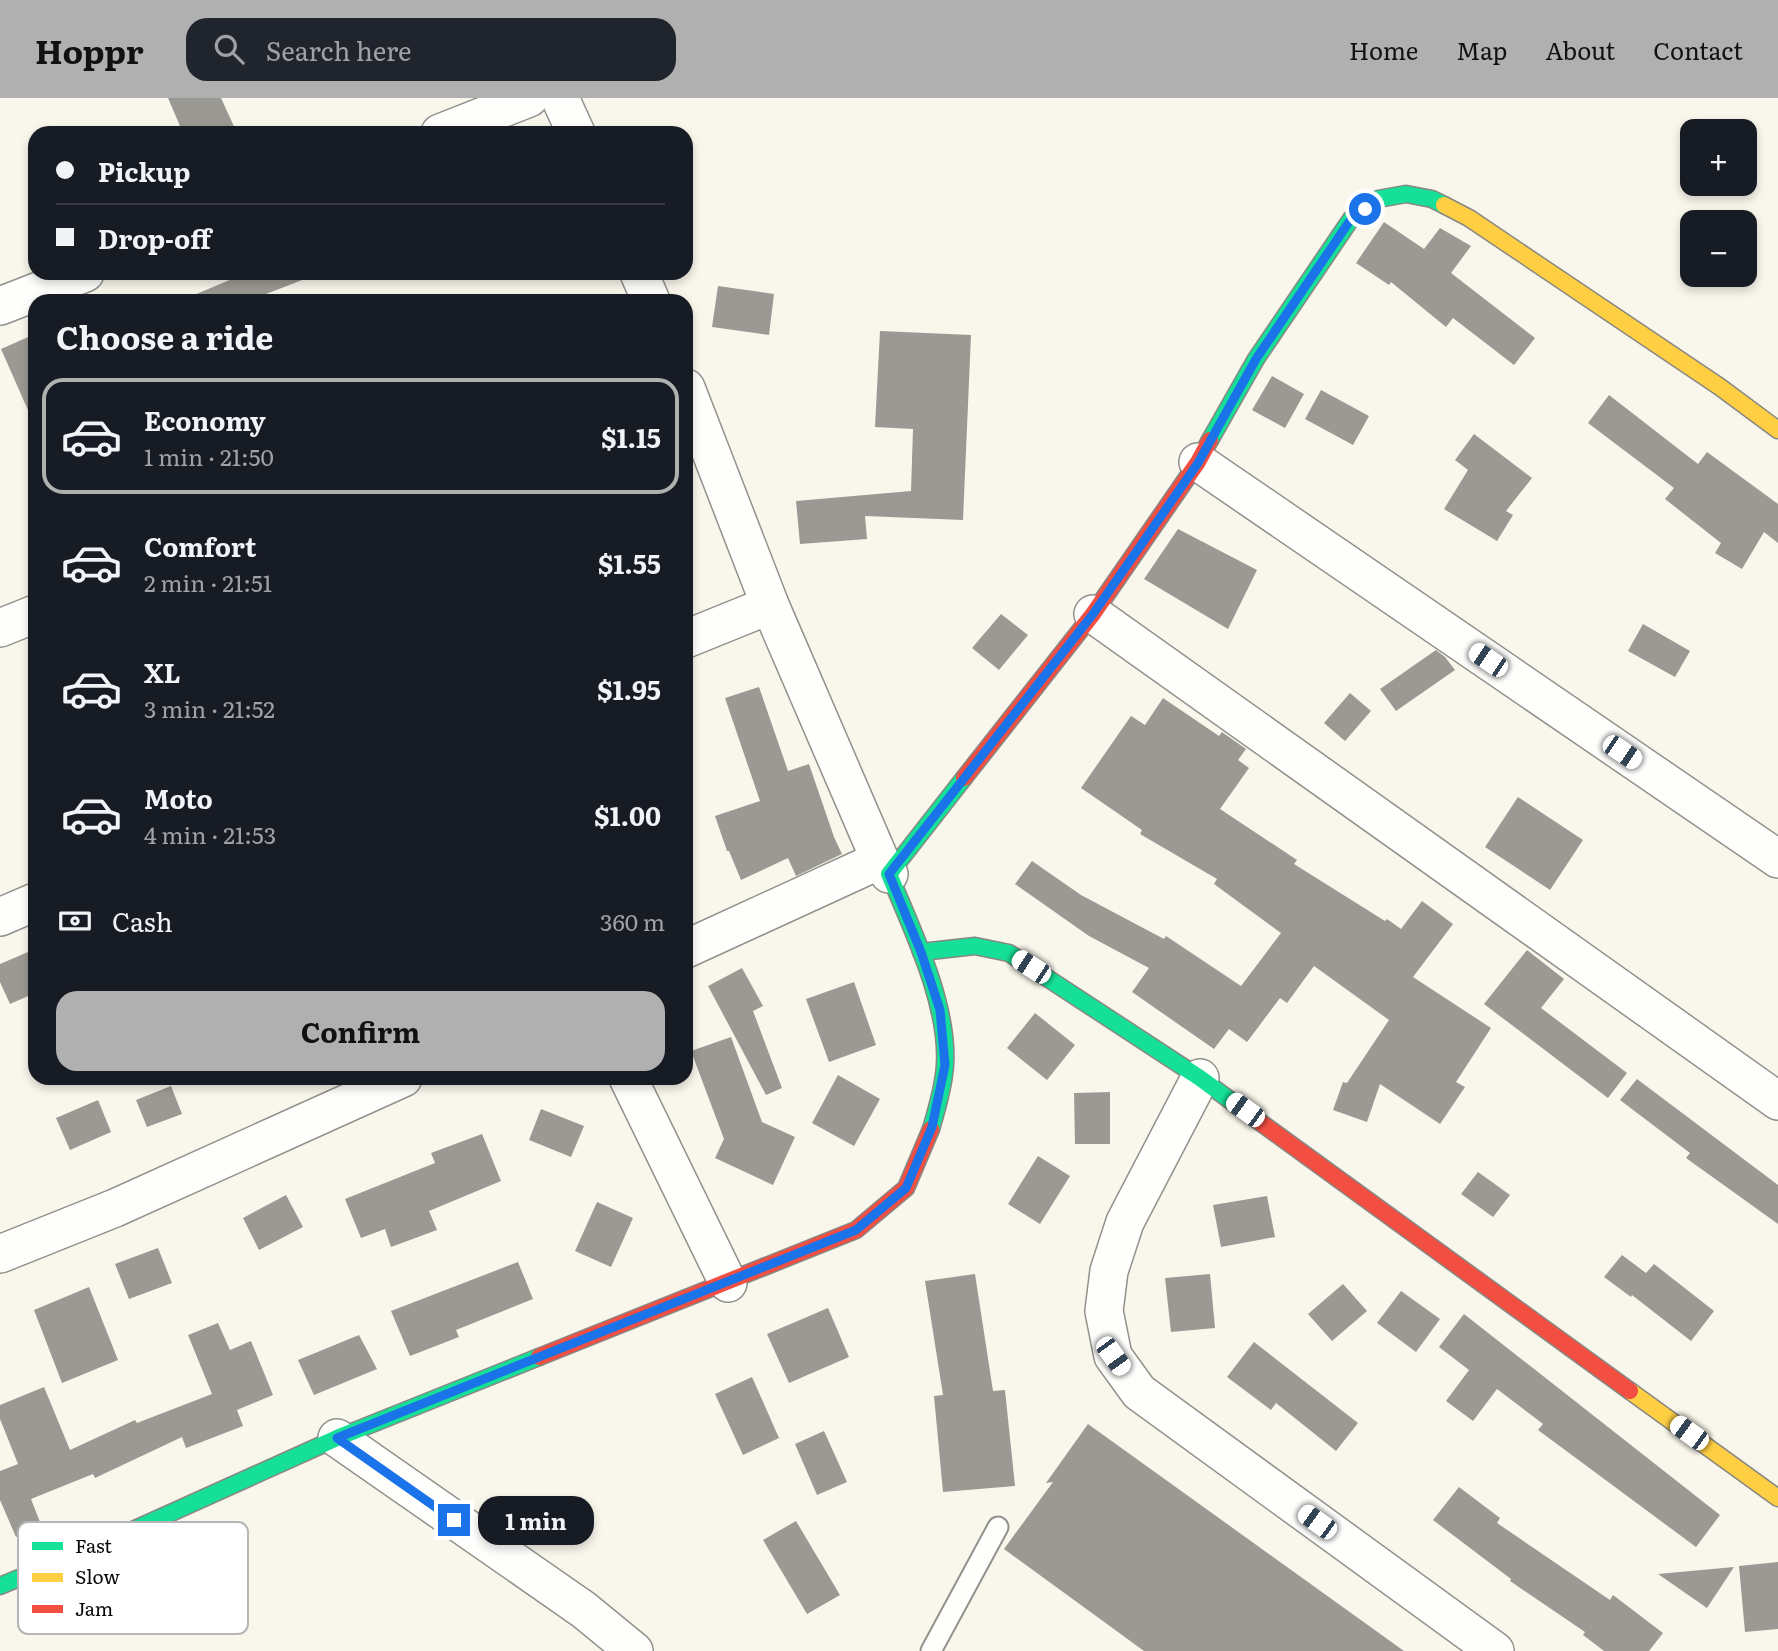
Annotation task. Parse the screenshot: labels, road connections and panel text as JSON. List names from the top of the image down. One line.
{"legend":["Fast","Slow","Jam"],"page":{"header":"Hoppr","search":"Search here","nav":["Home","Map","About","Contact"],"map_buttons":["+","−"],"banner":["Pickup","Drop-off"],"heading":"Choose a ride","list":[{"name":"Economy","note":"1 min · 21:50","value":"$1.15"},{"name":"Comfort","note":"2 min · 21:51","value":"$1.55"},{"name":"XL","note":"3 min · 21:52","value":"$1.95"},{"name":"Moto","note":"4 min · 21:53","value":"$1.00"}],"pay":["Cash","360 m"],"buttons":"Confirm","bubble":"1 min"}}
